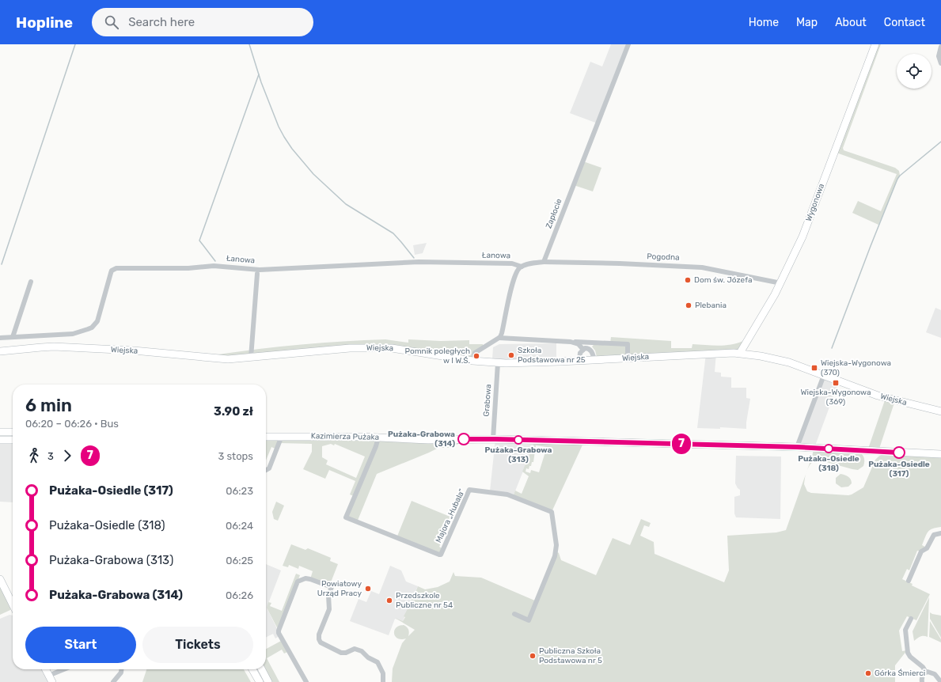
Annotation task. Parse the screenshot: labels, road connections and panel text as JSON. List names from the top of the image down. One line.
{"streets":{"street":["Wygonowa","Zapłocie","Łanowa","Pogodna","Wiejska","Grabowa","Kazimierza Pużaka","Majora „Hubala”"]},"crossings":[["Wygonowa","Pogodna"],["Wygonowa","Wiejska"],["Zapłocie","Pogodna"],["Wiejska","Grabowa"],["Grabowa","Kazimierza Pużaka"],["Kazimierza Pużaka","Majora „Hubala”"]],"places":{"other":["Dom św. Józefa","Plebania","Szkoła Podstawowa nr 25","Pomnik poległych w I W.Ś.","Pużaka-Grabowa (314)","Pużaka-Grabowa (313)","Pużaka-Osiedle (318)","Pużaka-Osiedle (317)","Powiatowy Urząd Pracy","Przedszkole Publiczne nr 54","Publiczna Szkoła Podstawowa nr 5","Górka Śmierci"],"transit":["Wiejska-Wygonowa (370)","Wiejska-Wygonowa (369)"]},"lines":["bus line 7"],"page":{"header":"Hopline","search":"Search here","nav":["Home","Map","About","Contact"],"on_map":"7","heading":["6 min","06:20 – 06:26 · Bus","3.90 zł"],"legs":["3","7","3 stops"],"list":[{"name":"Pużaka-Osiedle (317)","value":"06:23"},{"name":"Pużaka-Osiedle (318)","value":"06:24"},{"name":"Pużaka-Grabowa (313)","value":"06:25"},{"name":"Pużaka-Grabowa (314)","value":"06:26"}],"buttons":["Start","Tickets"]}}
